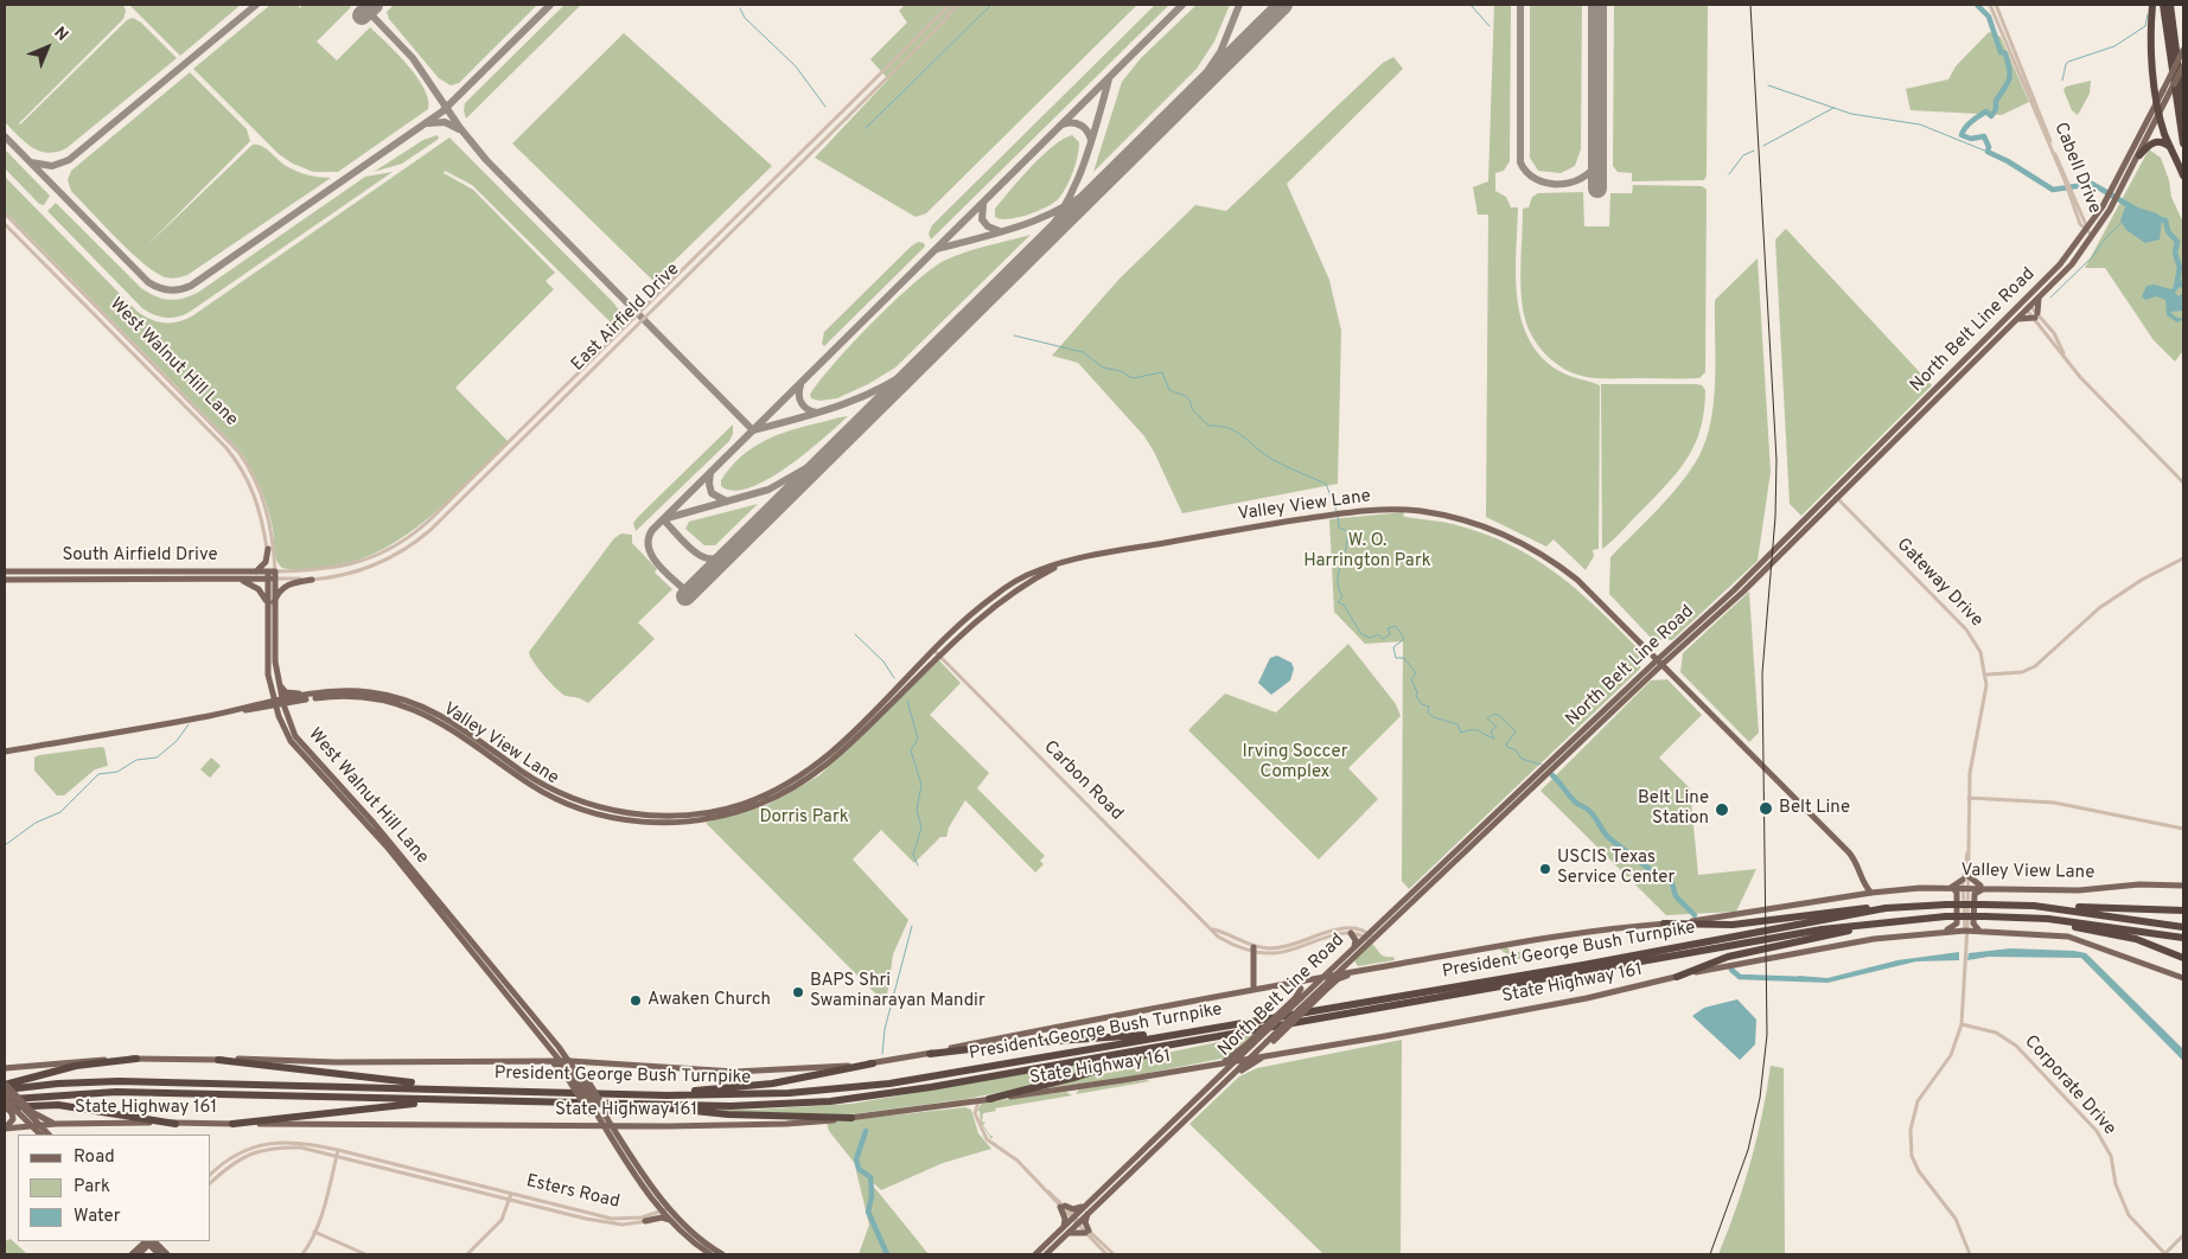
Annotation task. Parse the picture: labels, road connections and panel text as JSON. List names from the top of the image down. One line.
{"streets":{"highway":["President George Bush Turnpike"],"main road":["North Belt Line Road","West Walnut Hill Lane","Valley View Lane","South Airfield Drive","State Highway 161"],"street":["Cabell Drive","East Airfield Drive","Gateway Drive","Carbon Road","Corporate Drive","Esters Road"]},"crossings":[["Cabell Drive","North Belt Line Road"],["East Airfield Drive","West Walnut Hill Lane"],["East Airfield Drive","South Airfield Drive"],["North Belt Line Road","Valley View Lane"],["North Belt Line Road","Gateway Drive"],["North Belt Line Road","Carbon Road"],["North Belt Line Road","State Highway 161"],["West Walnut Hill Lane","Valley View Lane"],["West Walnut Hill Lane","South Airfield Drive"],["West Walnut Hill Lane","State Highway 161"],["West Walnut Hill Lane","Esters Road"],["Valley View Lane","Gateway Drive"],["Valley View Lane","Carbon Road"],["Gateway Drive","State Highway 161"],["Gateway Drive","Corporate Drive"]],"parks":["W. O. Harrington Park","Irving Soccer Complex","Dorris Park"],"places":["Belt Line","Belt Line Station","USCIS Texas Service Center","BAPS Shri Swaminarayan Mandir","Awaken Church"],"legend":["Road","Park","Water"],"north":"top right"}
